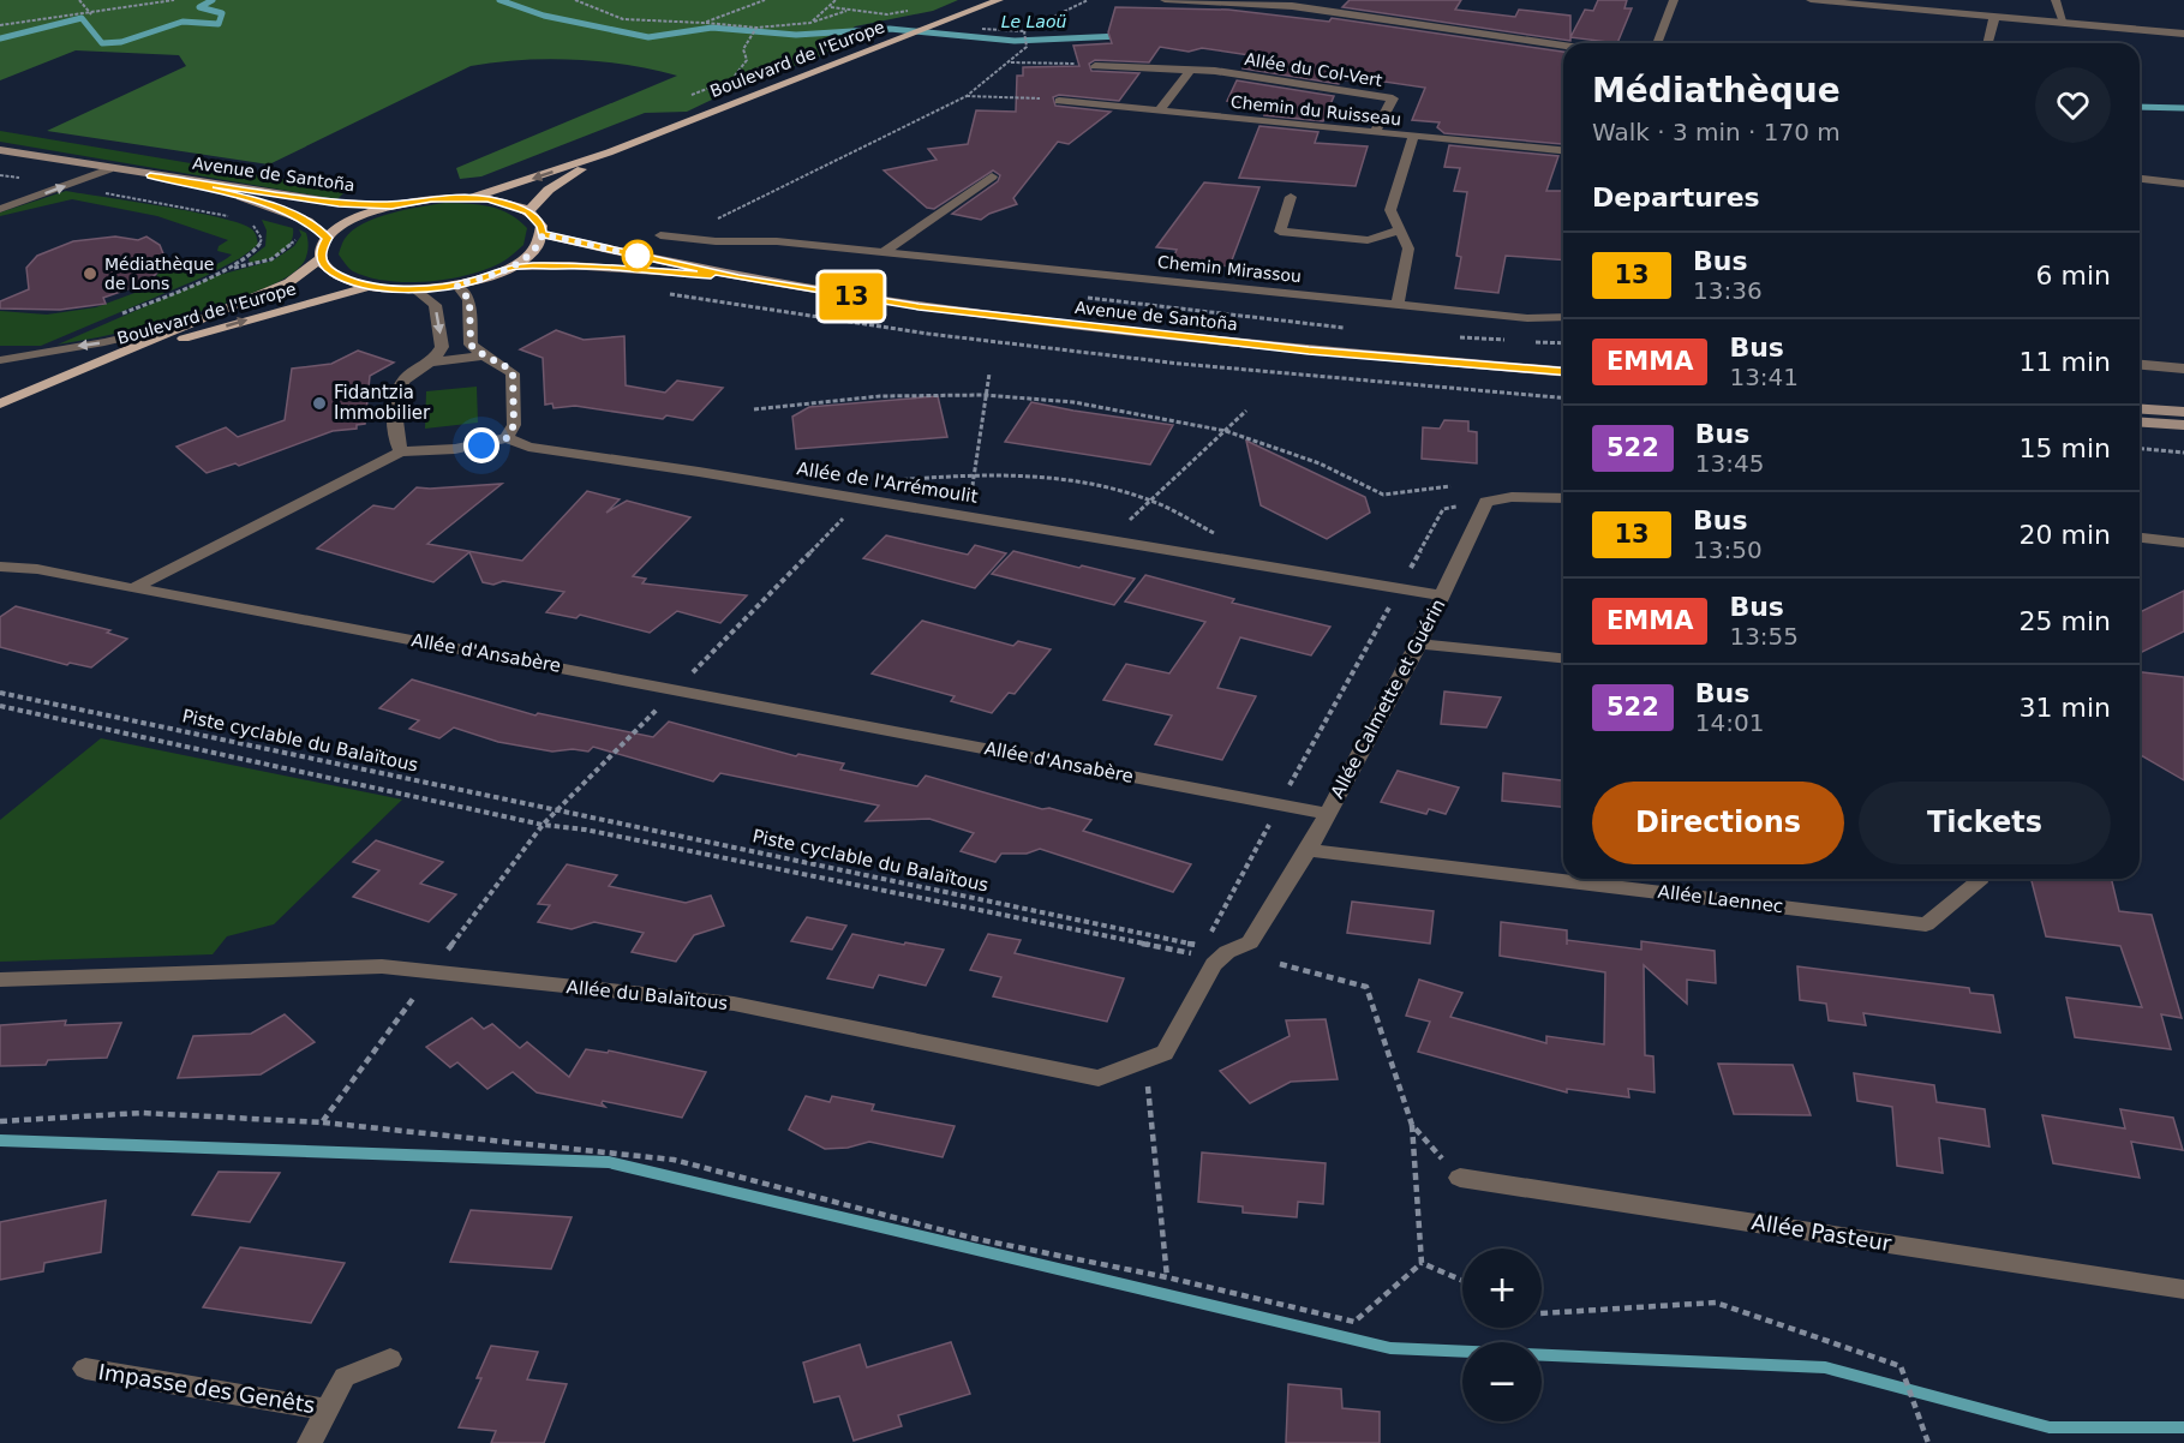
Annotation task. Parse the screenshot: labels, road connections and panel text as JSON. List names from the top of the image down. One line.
{"streets":{"main road":["Boulevard de l'Europe","Avenue de Santoña"],"street":["Allée du Col-Vert","Chemin du Ruisseau","Chemin Mirassou","Allée de l'Arrémoulit","Allée d'Ansabère","Allée Calmette et Guérin","Allée Laennec","Allée du Balaïtous","Allée Pasteur","Impasse des Genêts"],"path":["Piste cyclable du Balaïtous"]},"crossings":[["Allée du Col-Vert","Chemin du Ruisseau"],["Allée de l'Arrémoulit","Allée Calmette et Guérin"],["Allée d'Ansabère","Allée Calmette et Guérin"],["Allée Calmette et Guérin","Allée Laennec"],["Allée Calmette et Guérin","Allée du Balaïtous"]],"water":["Le Laoü"],"places":["Médiathèque de Lons","Fidantzia Immobilier"],"lines":["bus line 13"],"page":{"on_map":"13","heading":[["Médiathèque","Walk · 3 min · 170 m"],"Departures"],"list":[{"mark":"13","name":"Bus","note":"13:36","value":"6 min"},{"mark":"EMMA","name":"Bus","note":"13:41","value":"11 min"},{"mark":"522","name":"Bus","note":"13:45","value":"15 min"},{"mark":"13","name":"Bus","note":"13:50","value":"20 min"},{"mark":"EMMA","name":"Bus","note":"13:55","value":"25 min"},{"mark":"522","name":"Bus","note":"14:01","value":"31 min"}],"buttons":["Directions","Tickets"],"map_buttons":["+","−"]}}
